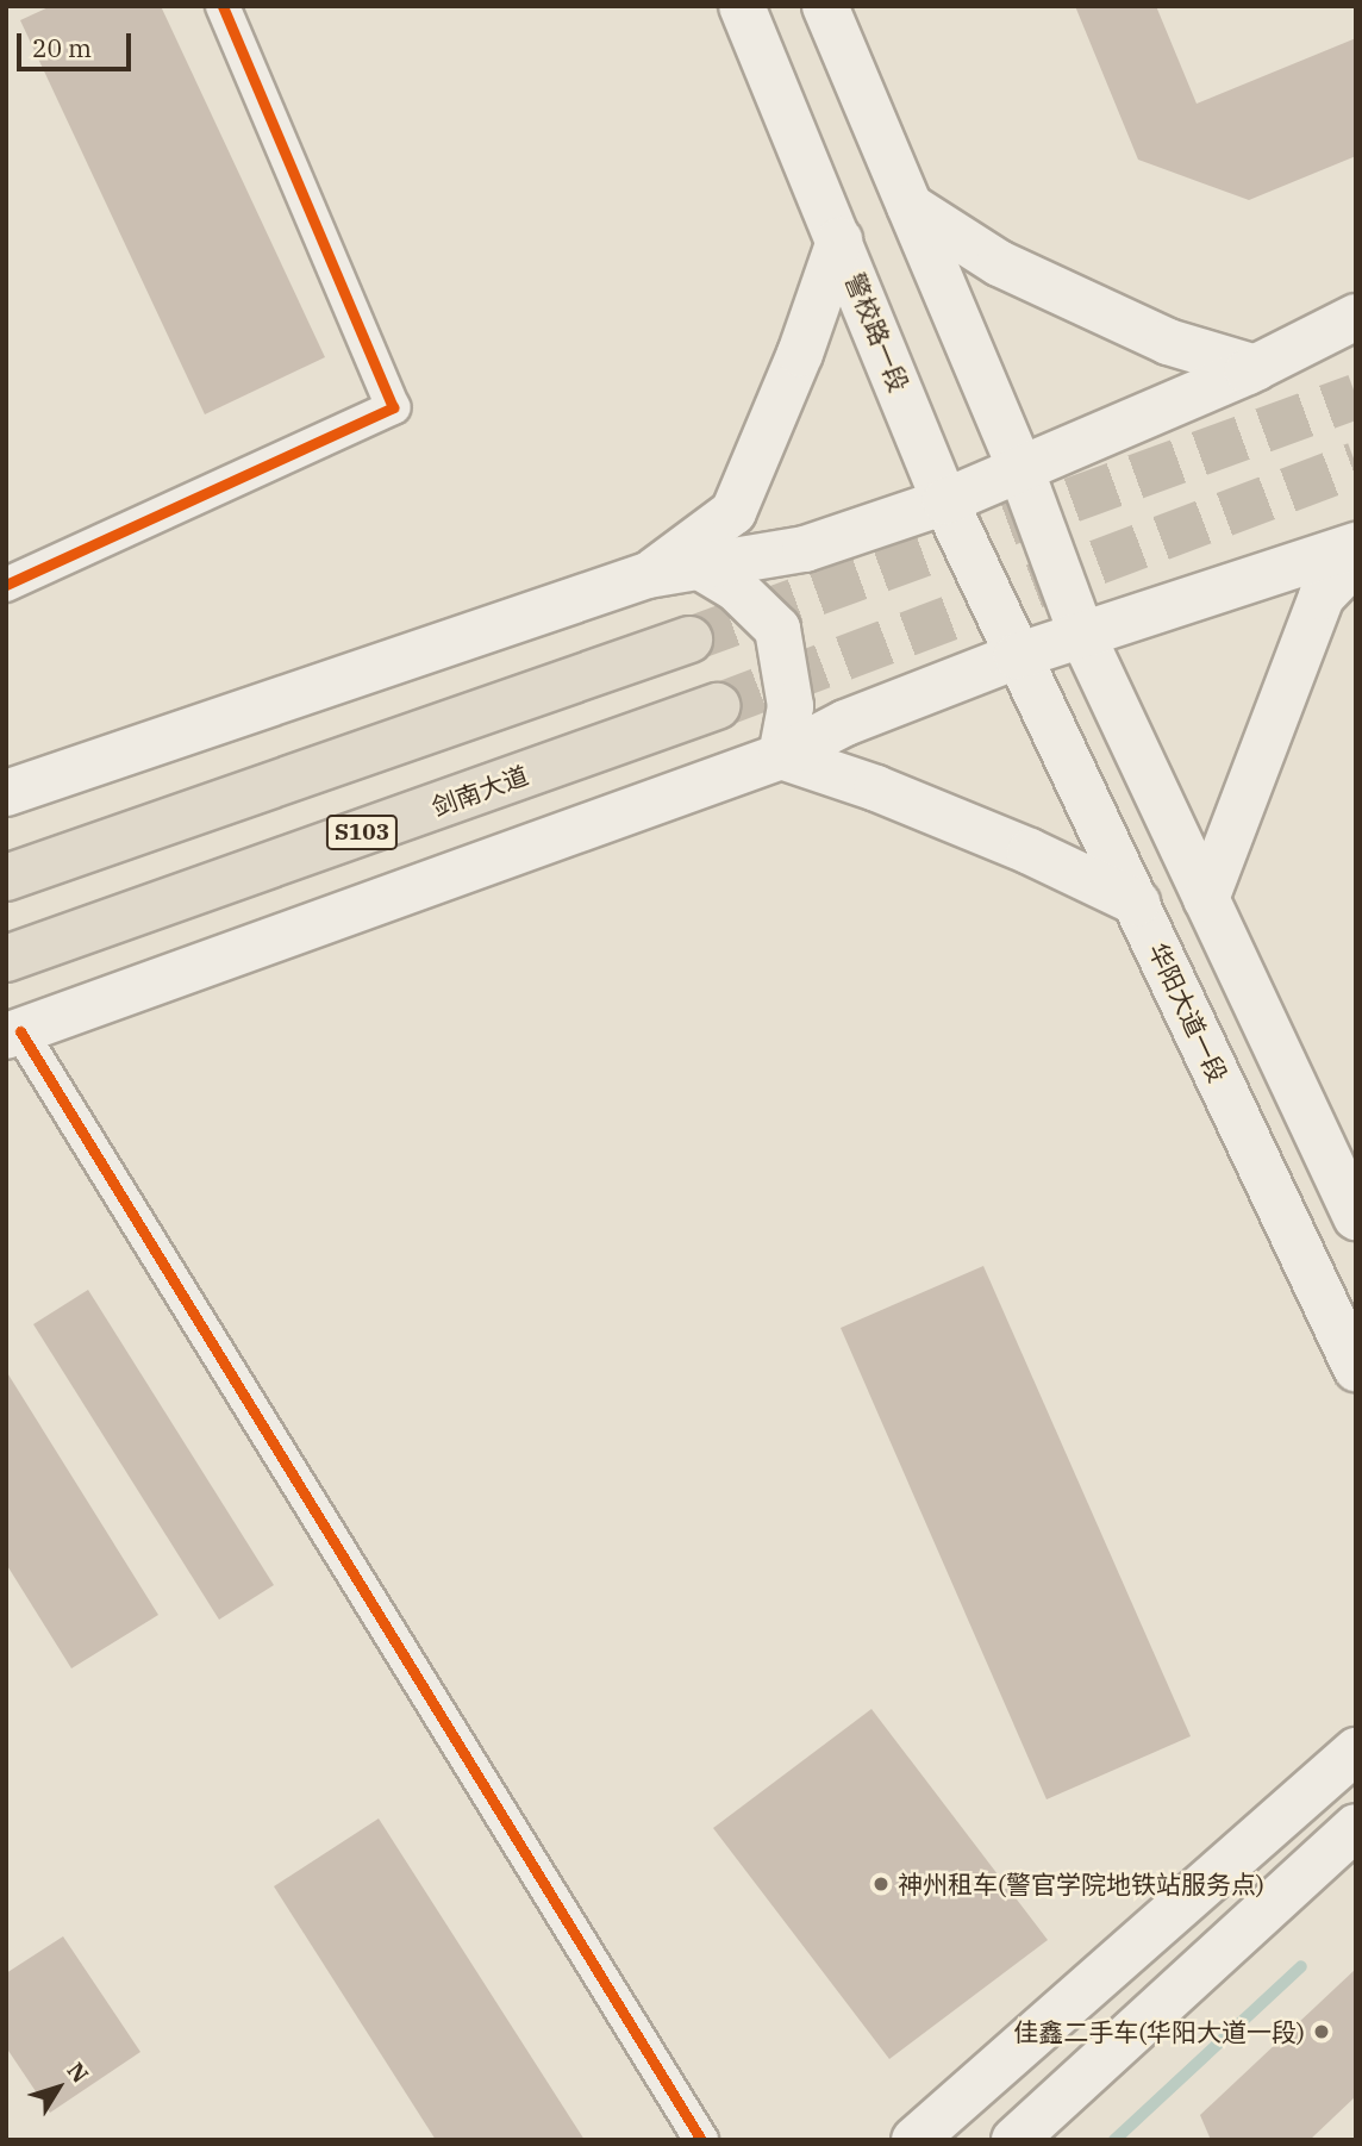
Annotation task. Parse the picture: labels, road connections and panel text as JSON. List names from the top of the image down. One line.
{"streets":{"highway":["剑南大道","S103"],"main road":["警校路一段","华阳大道一段"]},"crossings":[["警校路一段","华阳大道一段"]],"places":["神州租车(警官学院地铁站服务点)","佳鑫二手车(华阳大道一段)"],"scale_bar":"20 m","north":"top right"}
